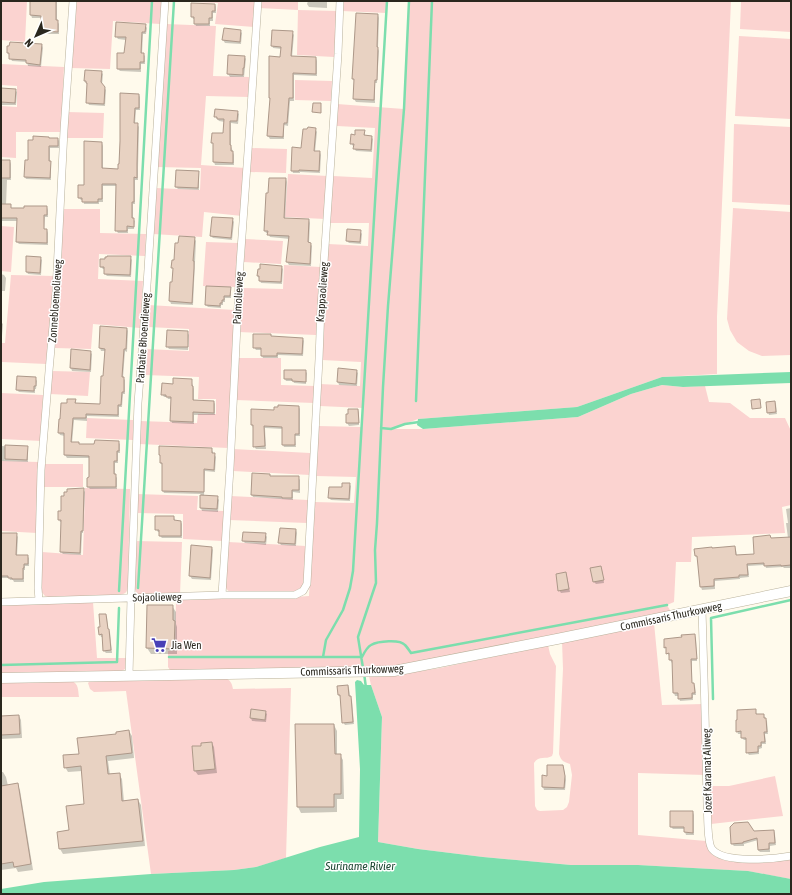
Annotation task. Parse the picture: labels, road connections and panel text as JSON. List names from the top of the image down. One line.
{"streets":{"main road":["Commissaris Thurkowweg"],"street":["Krappaolieweg","Palmolieweg","Zonnebloemolieweg","Parbatie Bhoendieweg","Sojaolieweg","Jozef Karamat Aliweg"]},"crossings":[["Krappaolieweg","Sojaolieweg"],["Palmolieweg","Sojaolieweg"],["Zonnebloemolieweg","Sojaolieweg"],["Parbatie Bhoendieweg","Sojaolieweg"],["Parbatie Bhoendieweg","Commissaris Thurkowweg"],["Commissaris Thurkowweg","Jozef Karamat Aliweg"]],"water":["Suriname Rivier"],"places":{"supermarket":["Jia Wen"]},"north":"bottom left"}
